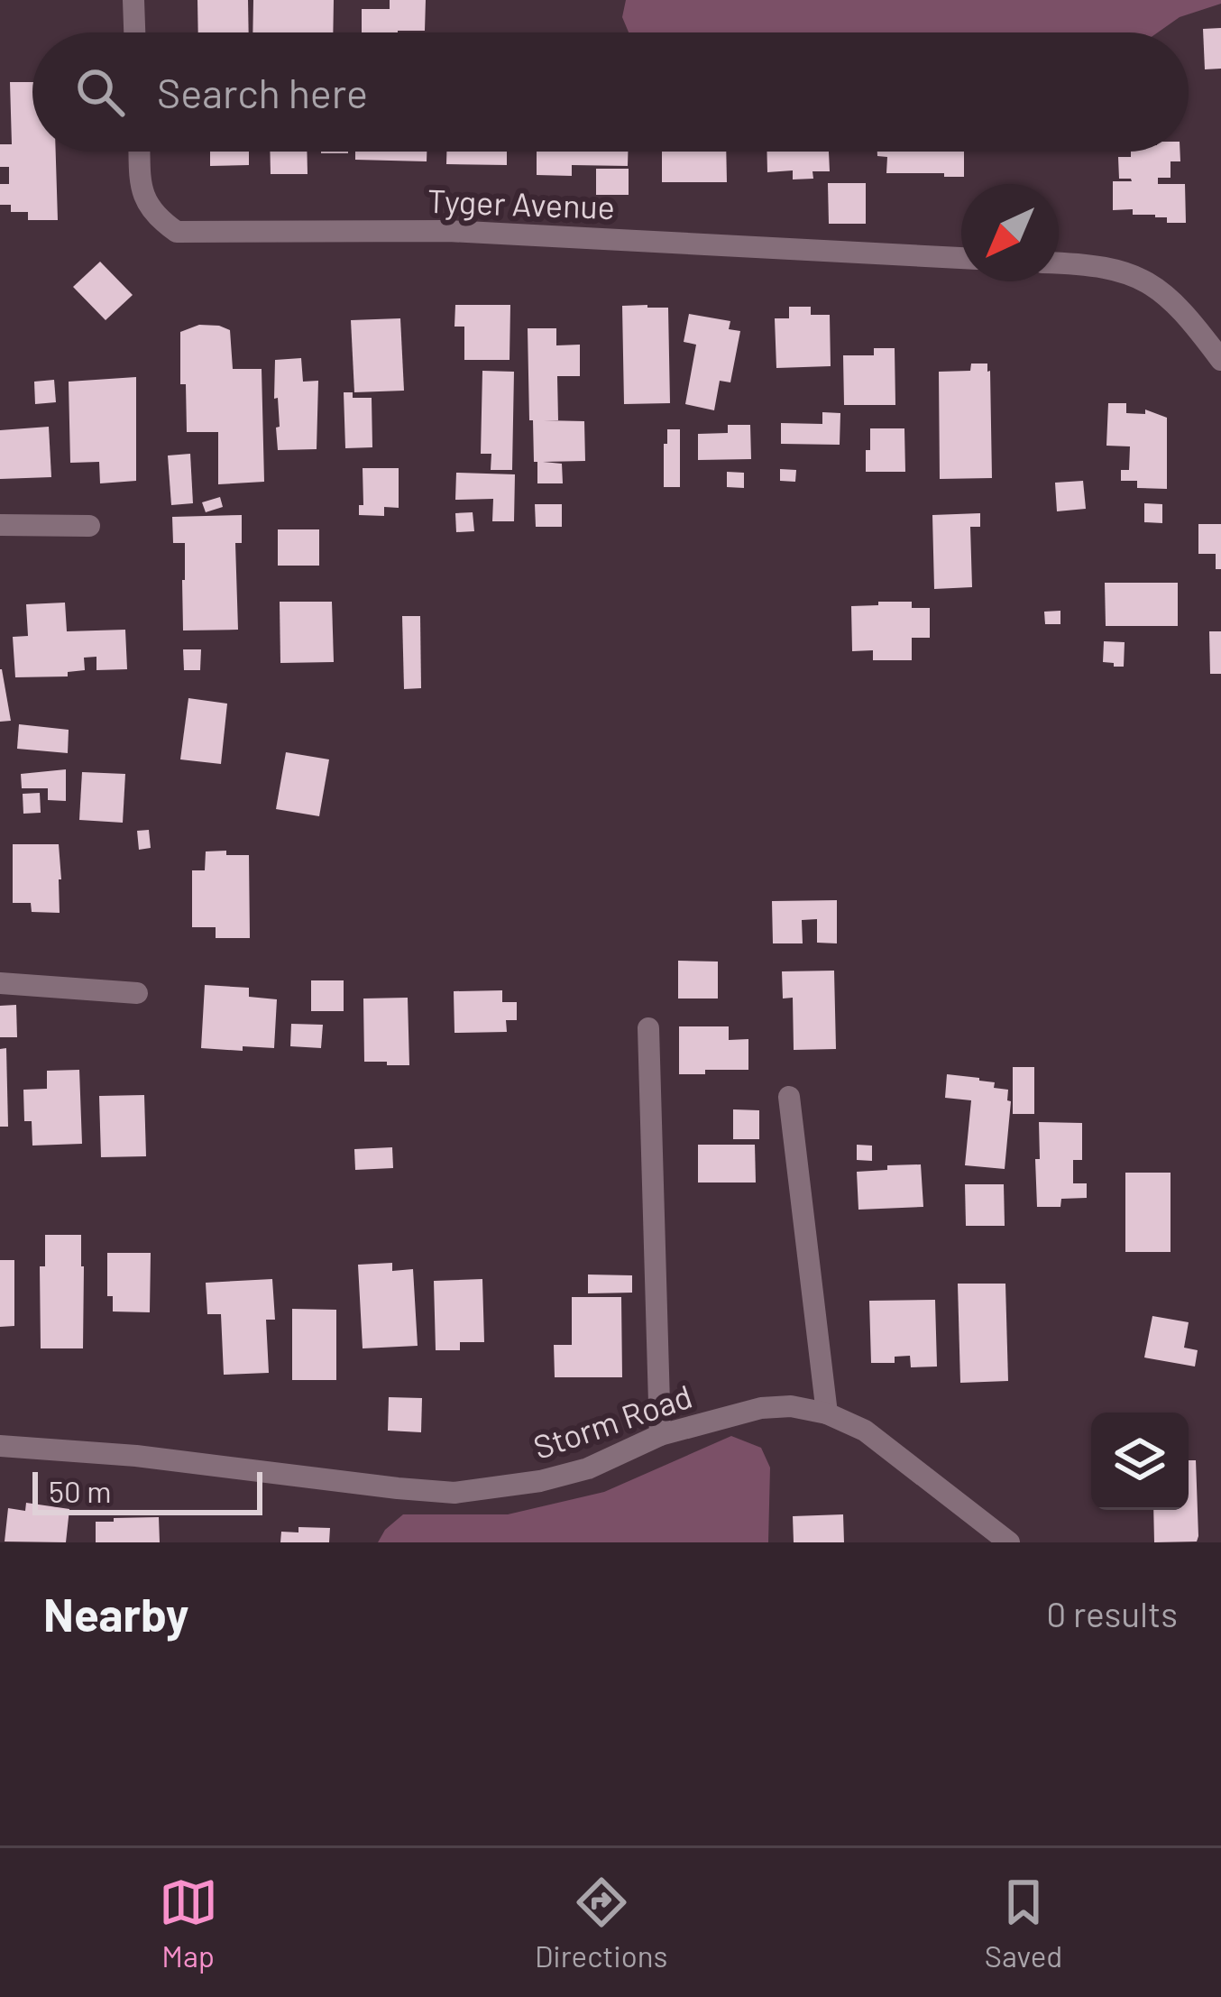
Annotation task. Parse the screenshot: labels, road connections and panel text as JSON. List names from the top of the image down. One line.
{"streets":{"street":["Tyger Avenue","Storm Road"]},"scale_bar":"50 m","north":"bottom left","page":{"search":"Search here","scale":"50 m","heading":["Nearby","0 results"],"nav":["Map","Directions","Saved"]}}
